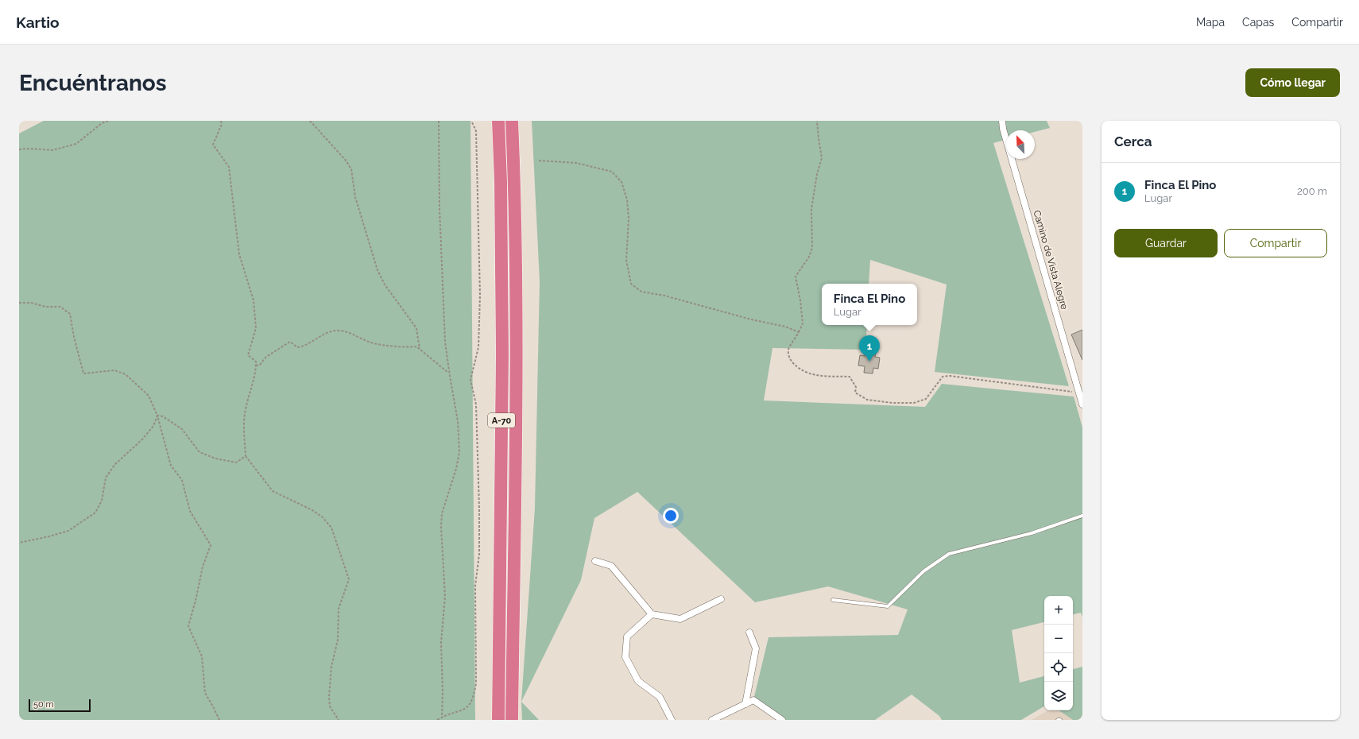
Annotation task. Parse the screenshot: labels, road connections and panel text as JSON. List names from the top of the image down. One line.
{"streets":{"highway":["A-70"],"street":["Camino de Vista Alegre"]},"scale_bar":"50 m","north":"top left","page":{"header":"Kartio","nav":["Mapa","Capas","Compartir"],"buttons":["Cómo llegar",["Guardar","Compartir"]],"title":"Encuéntranos","heading":"Cerca","list":[{"mark":"1","name":"Finca El Pino","note":"Lugar","value":"200 m"}],"popup":["Finca El Pino","Lugar"],"pins":"1","map_buttons":["+","−"],"scale":"50 m"}}
